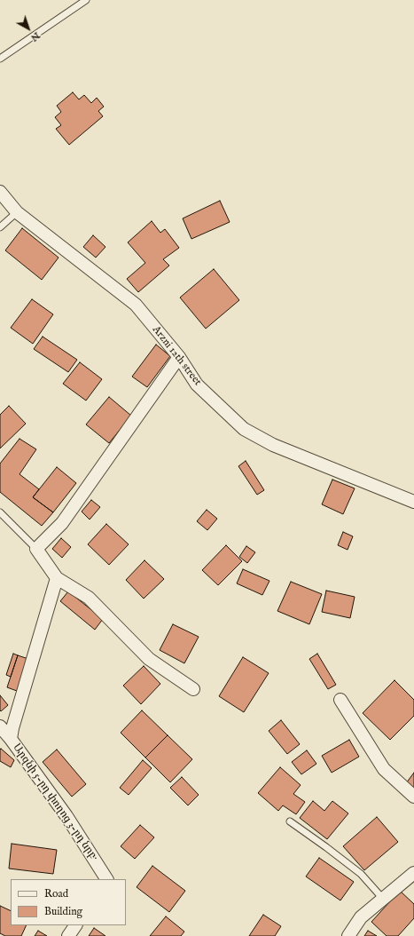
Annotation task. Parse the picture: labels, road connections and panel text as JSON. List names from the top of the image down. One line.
{"streets":{"street":["Arzni 12th street","Արզնի 5-րդ փողոց 3-րդ նրբ․"]},"legend":["Road","Building"],"north":"bottom right"}
